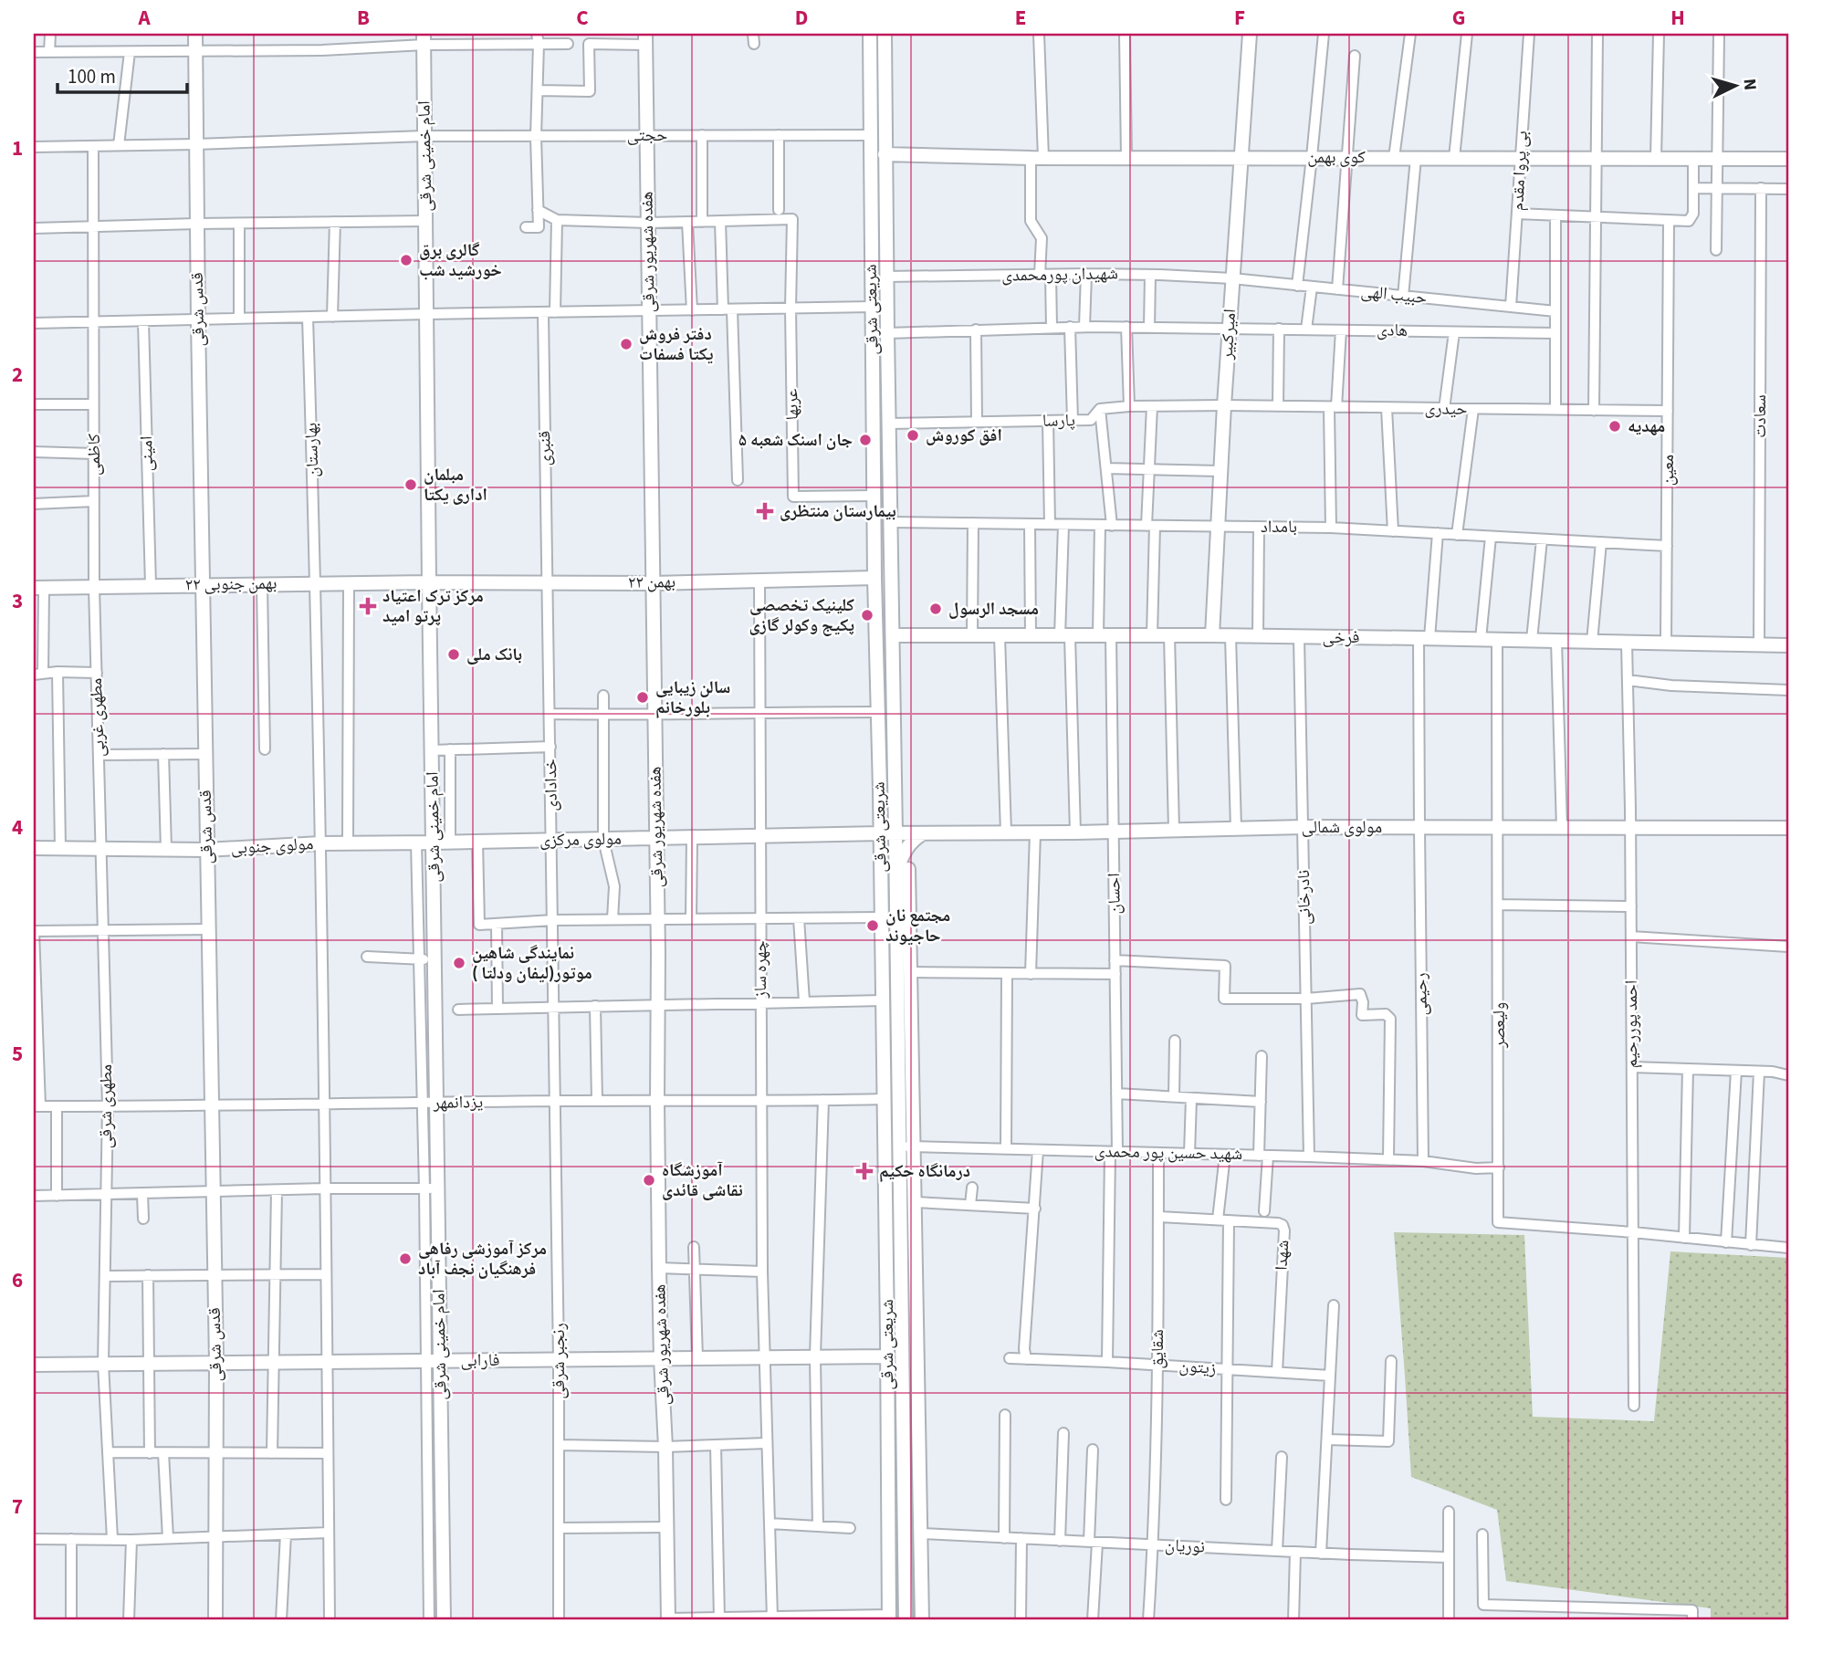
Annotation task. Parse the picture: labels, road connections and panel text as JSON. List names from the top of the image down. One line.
{"streets":{"street":["حجتی","امام خمینی شرقی","کوی بهمن","بی پروا مقدم","هفده شهریور شرقی","شهیدان پورمحمدی","حبیب الهی","قدس شرقی","شریعتی شرقی","هادی","امیرکبیر","عربها","حیدری","سعادت","پارسا","قنبری","بهارستان","امینی","کاظمی","معین","بامداد","۲۲ بهمن","۲۲ بهمن جنوبی","فرخی","مطهری غربی","خدادادی","مولوی شمالی","مولوی مرکزی","مولوی جنوبی","احسان","نادرخانی","چهره ساز","رحیمی","احمد پوررحیم","ولیعصر","یزدانمهر","مطهری شرقی","شهید حسین پور محمدی","شهدا","شقایق","فارابی","رنجبر شرقی","زیتون","نوریان"]},"crossings":[["حجتی","امام خمینی شرقی"],["حجتی","هفده شهریور شرقی"],["حجتی","قدس شرقی"],["حجتی","شریعتی شرقی"],["حجتی","کاظمی"],["امام خمینی شرقی","۲۲ بهمن"],["امام خمینی شرقی","۲۲ بهمن جنوبی"],["امام خمینی شرقی","مولوی مرکزی"],["امام خمینی شرقی","مولوی جنوبی"],["امام خمینی شرقی","یزدانمهر"],["امام خمینی شرقی","فارابی"],["کوی بهمن","بی پروا مقدم"],["کوی بهمن","شریعتی شرقی"],["کوی بهمن","امیرکبیر"],["بی پروا مقدم","حبیب الهی"],["هفده شهریور شرقی","۲۲ بهمن"],["هفده شهریور شرقی","مولوی مرکزی"],["هفده شهریور شرقی","یزدانمهر"],["هفده شهریور شرقی","فارابی"],["شهیدان پورمحمدی","حبیب الهی"],["شهیدان پورمحمدی","شریعتی شرقی"],["شهیدان پورمحمدی","امیرکبیر"],["حبیب الهی","امیرکبیر"],["قدس شرقی","۲۲ بهمن جنوبی"],["قدس شرقی","مولوی جنوبی"],["قدس شرقی","یزدانمهر"],["قدس شرقی","فارابی"],["شریعتی شرقی","هادی"],["شریعتی شرقی","عربها"],["شریعتی شرقی","پارسا"],["شریعتی شرقی","بامداد"],["شریعتی شرقی","۲۲ بهمن"],["شریعتی شرقی","فرخی"],["شریعتی شرقی","مولوی شمالی"],["شریعتی شرقی","مولوی مرکزی"],["شریعتی شرقی","یزدانمهر"],["شریعتی شرقی","شهید حسین پور محمدی"],["شریعتی شرقی","فارابی"],["شریعتی شرقی","نوریان"],["هادی","امیرکبیر"],["امیرکبیر","حیدری"],["امیرکبیر","پارسا"],["امیرکبیر","بامداد"],["امیرکبیر","فرخی"],["حیدری","پارسا"],["حیدری","معین"],["سعادت","فرخی"],["قنبری","۲۲ بهمن"],["قنبری","خدادادی"],["بهارستان","۲۲ بهمن جنوبی"],["بهارستان","مولوی جنوبی"],["بهارستان","یزدانمهر"],["بهارستان","فارابی"],["امینی","۲۲ بهمن جنوبی"],["کاظمی","۲۲ بهمن جنوبی"],["کاظمی","مطهری غربی"],["معین","بامداد"],["معین","فرخی"],["بامداد","احسان"],["۲۲ بهمن","۲۲ بهمن جنوبی"],["۲۲ بهمن","خدادادی"],["۲۲ بهمن","چهره ساز"],["۲۲ بهمن جنوبی","مطهری غربی"],["فرخی","احسان"],["فرخی","نادرخانی"],["فرخی","رحیمی"],["فرخی","احمد پوررحیم"],["فرخی","ولیعصر"],["مطهری غربی","مولوی جنوبی"],["مطهری غربی","مطهری شرقی"],["خدادادی","مولوی مرکزی"],["خدادادی","یزدانمهر"],["خدادادی","رنجبر شرقی"],["مولوی شمالی","مولوی مرکزی"],["مولوی شمالی","احسان"],["مولوی شمالی","نادرخانی"],["مولوی شمالی","رحیمی"],["مولوی شمالی","احمد پوررحیم"],["مولوی شمالی","ولیعصر"],["مولوی مرکزی","مولوی جنوبی"],["مولوی مرکزی","چهره ساز"],["مولوی جنوبی","مطهری شرقی"],["احسان","شهید حسین پور محمدی"],["احسان","زیتون"],["نادرخانی","شهید حسین پور محمدی"],["چهره ساز","یزدانمهر"],["چهره ساز","فارابی"],["رحیمی","شهید حسین پور محمدی"],["احمد پوررحیم","ولیعصر"],["ولیعصر","شهید حسین پور محمدی"],["یزدانمهر","مطهری شرقی"],["یزدانمهر","رنجبر شرقی"],["مطهری شرقی","فارابی"],["شهید حسین پور محمدی","شقایق"],["شهدا","شقایق"],["شهدا","زیتون"],["شقایق","زیتون"],["شقایق","نوریان"],["فارابی","رنجبر شرقی"]],"places":{"other":["گالری برق خورشید شب","دفتر فروش یکتا فسفات","مهدیه","افق کوروش","جان اسنک شعبه ۵","مبلمان اداری یکتا","مسجد الرسول","کلینیک تخصصی پکیج وکولر گازی","بانک ملی","سالن زیبایی بلورخانم","مجتمع نان حاجیوند","نمایندگی شاهین موتور(لیفان ودلتا )","آموزشگاه نقاشی قائدی","مرکز آموزشی رفاهی فرهنگیان نجف آباد"],"health":["بیمارستان منتظری","مرکز ترک اعتیاد پرتو امید","درمانگاه حکیم"]},"scale_bar":"100 m","north":"right","grid":{"columns":["A","B","C","D","E","F","G","H"],"rows":["1","2","3","4","5","6","7"]}}
